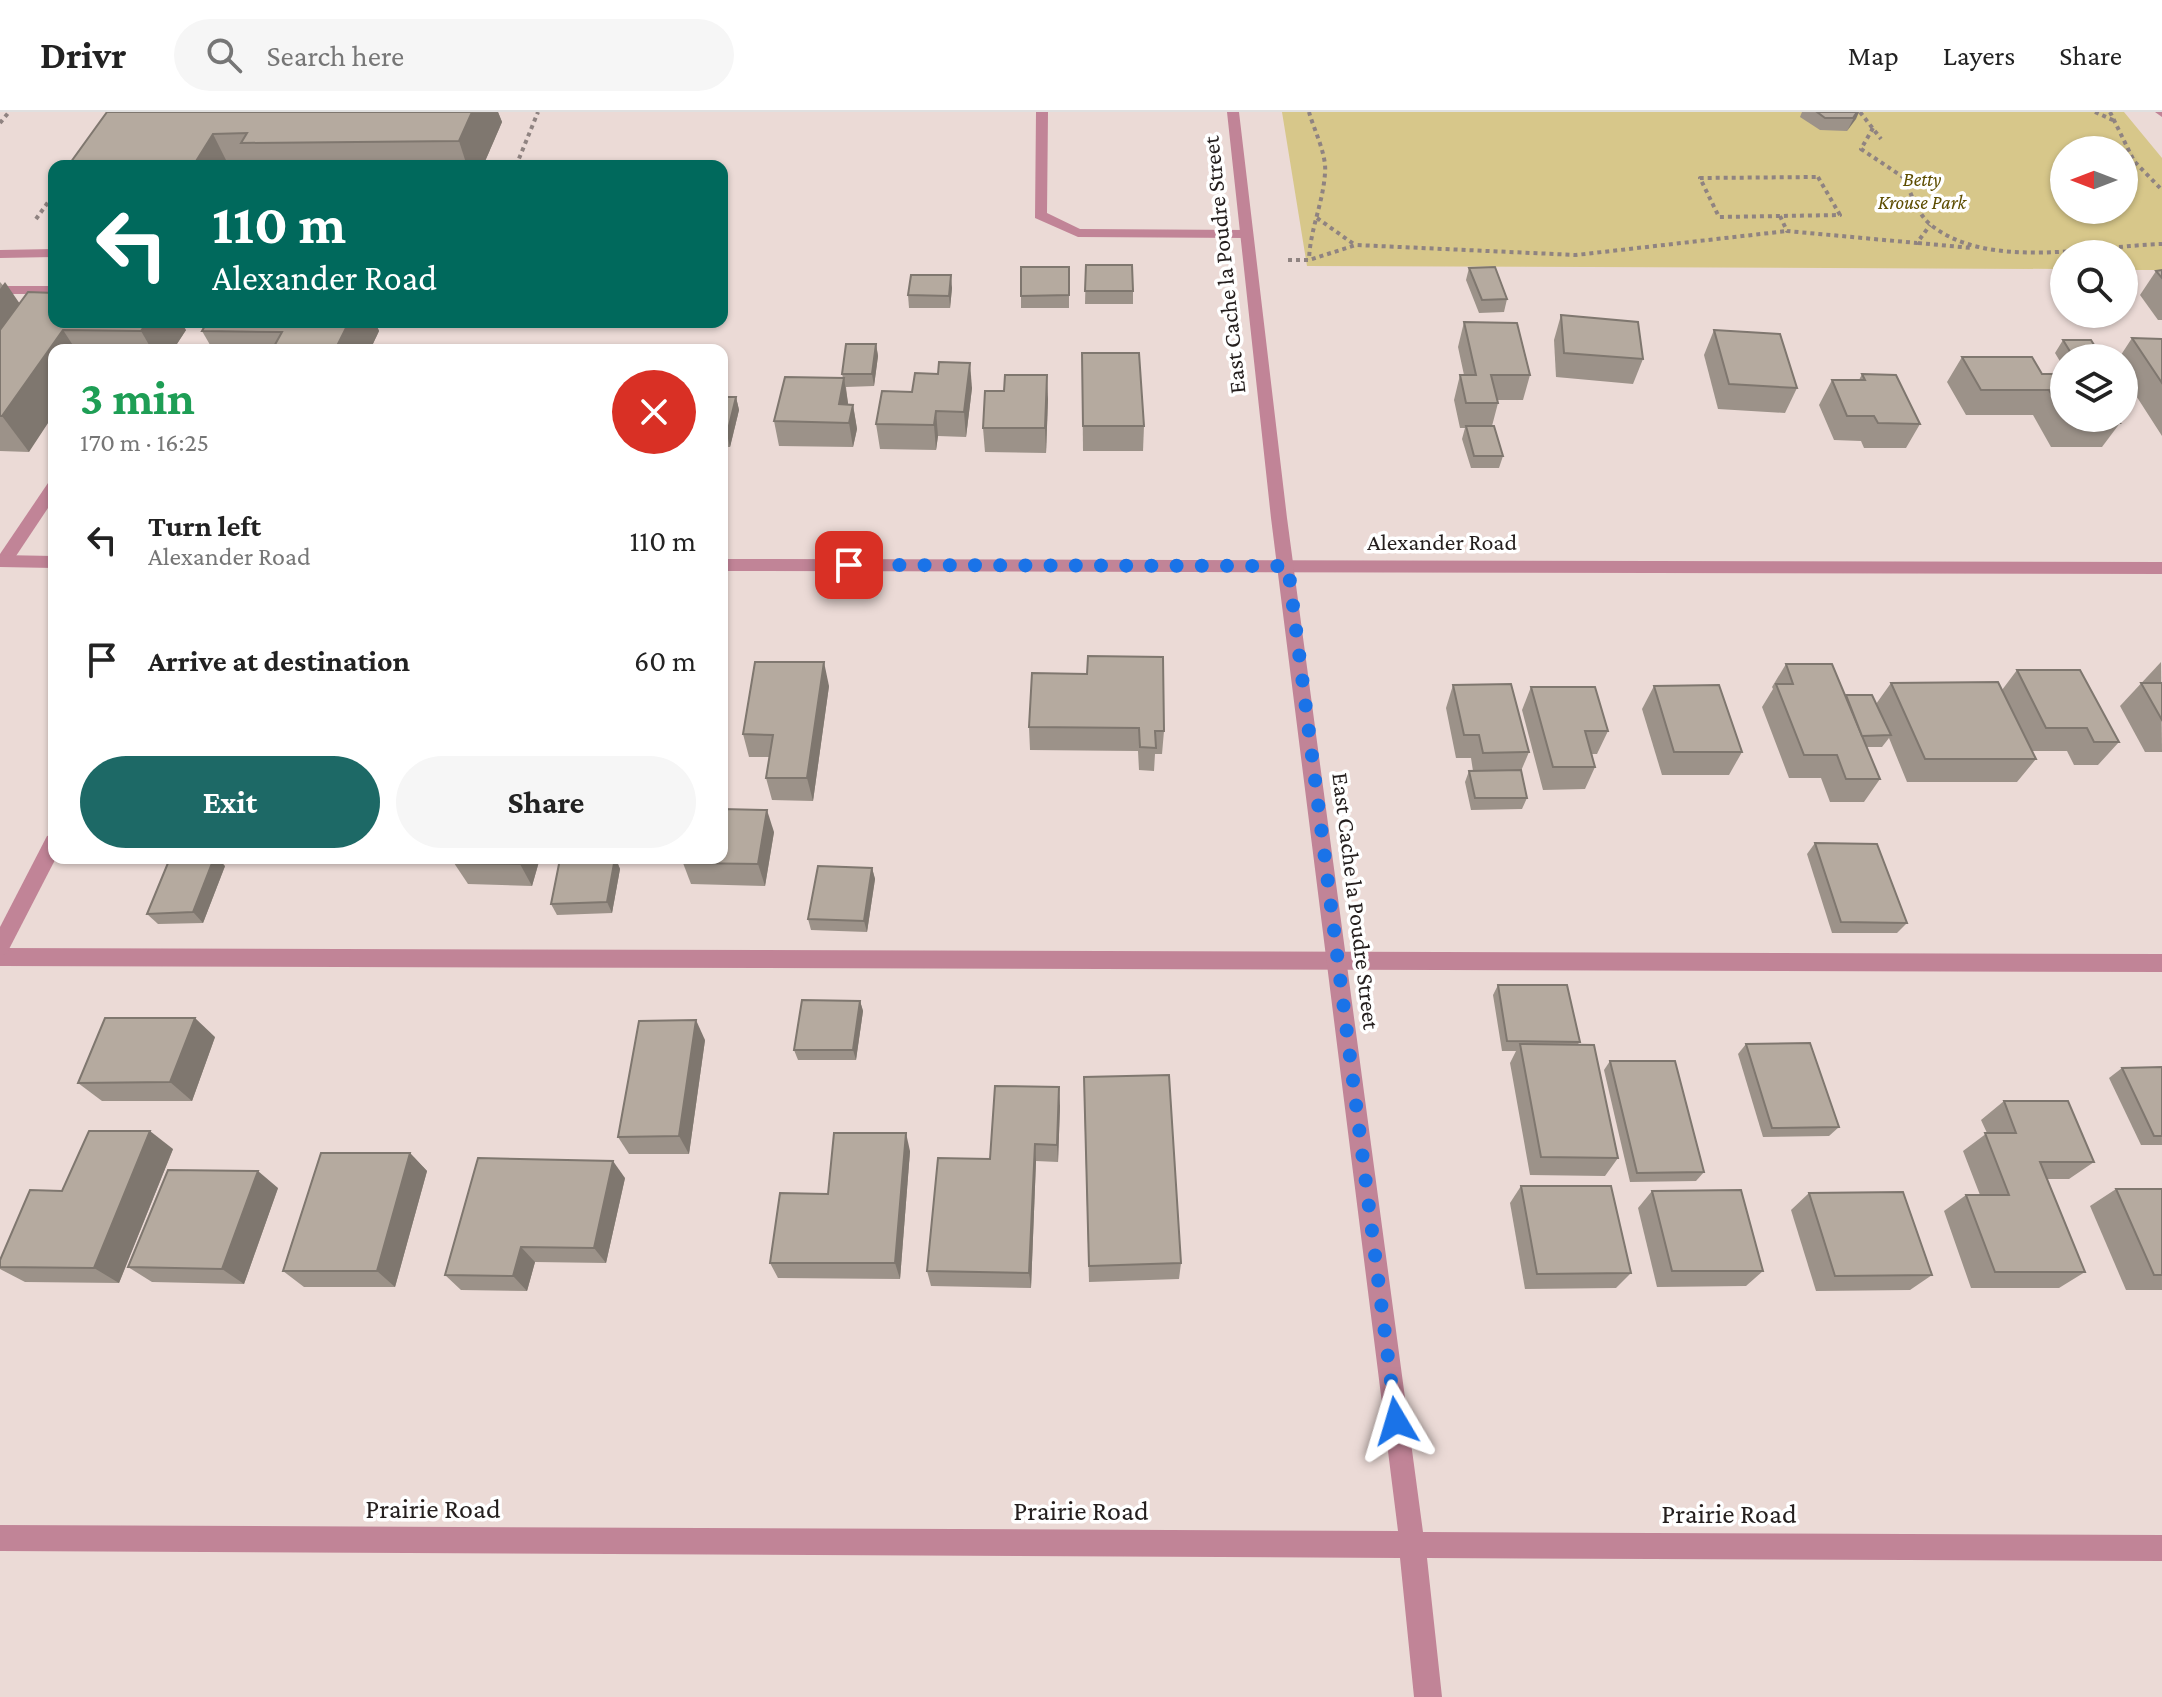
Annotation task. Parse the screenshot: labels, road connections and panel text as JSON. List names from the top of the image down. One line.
{"streets":{"street":["East Cache la Poudre Street","Alexander Road","Prairie Road"]},"crossings":[["East Cache la Poudre Street","Alexander Road"],["East Cache la Poudre Street","Prairie Road"]],"parks":["Betty Krouse Park"],"north":"left","page":{"header":"Drivr","search":"Search here","nav":["Map","Layers","Share"],"turn":["110 m","Alexander Road"],"heading":["3 min","170 m · 16:25"],"list":[{"name":"Turn left","note":"Alexander Road","value":"110 m"},{"name":"Arrive at destination","value":"60 m"}],"buttons":["Exit","Share"]}}
